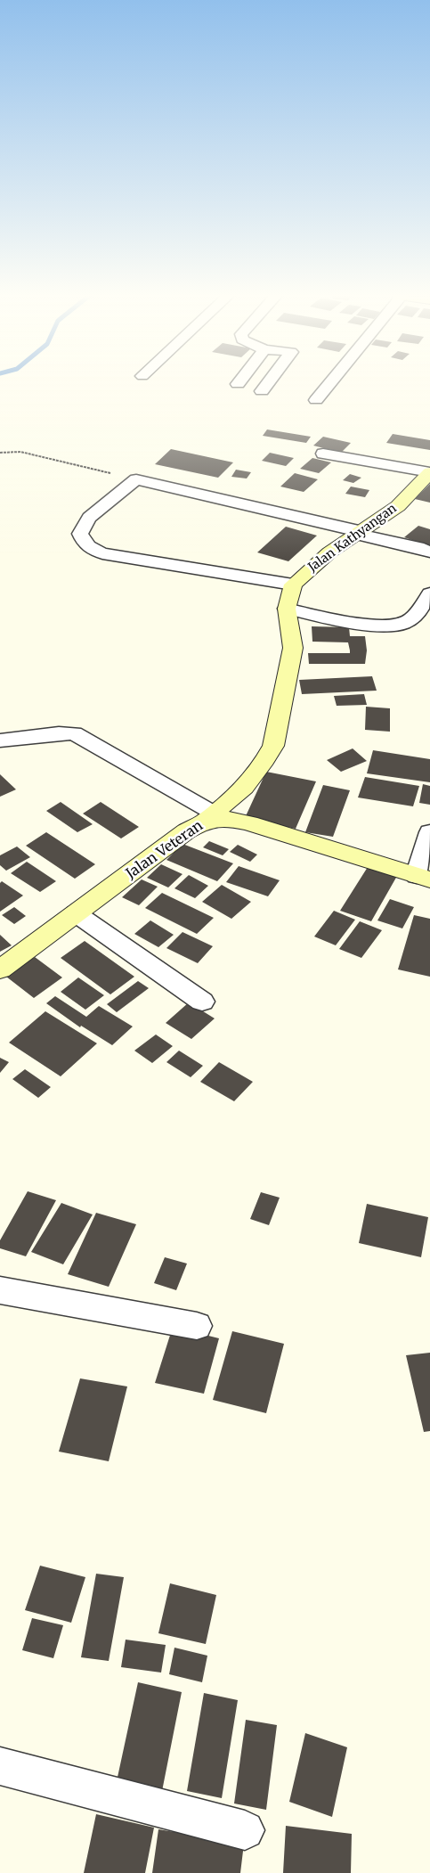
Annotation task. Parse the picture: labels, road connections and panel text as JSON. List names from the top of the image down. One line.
{"streets":{"street":["Jalan Kathyangan","Jalan Veteran"]}}
